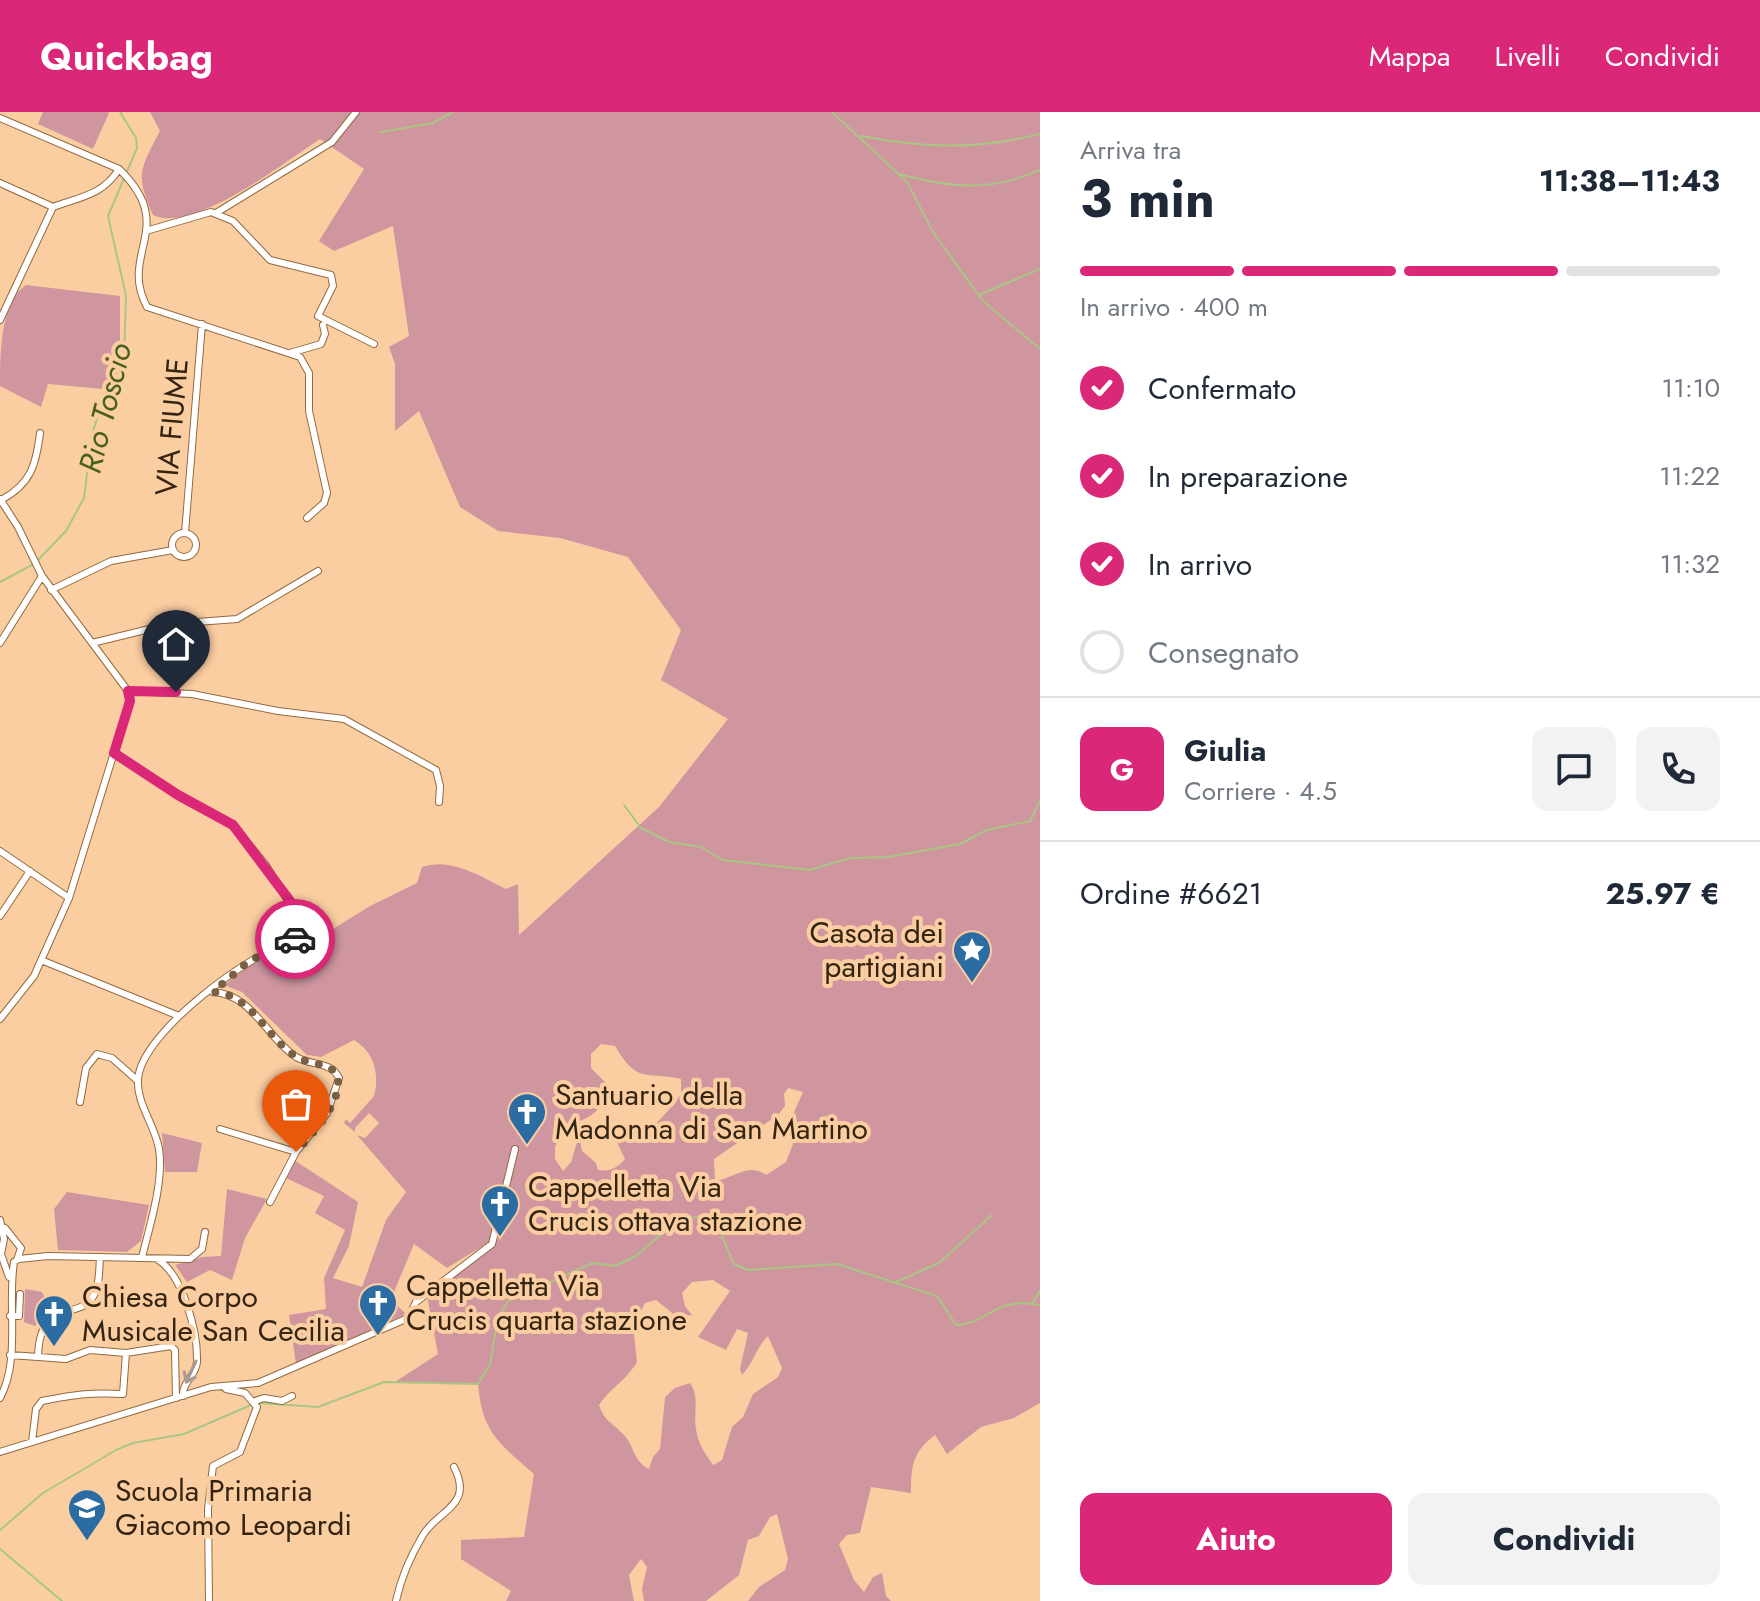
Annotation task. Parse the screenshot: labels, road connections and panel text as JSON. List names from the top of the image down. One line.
{"streets":{"street":["VIA FIUME"]},"water":["Rio Toscio"],"places":{"place":["Casota dei partigiani"],"church":["Santuario della Madonna di San Martino","Cappelletta Via Crucis ottava stazione","Cappelletta Via Crucis quarta stazione","Chiesa Corpo Musicale San Cecilia"],"school or university":["Scuola Primaria Giacomo Leopardi"]},"page":{"header":"Quickbag","nav":["Mappa","Livelli","Condividi"],"heading":["3 min","Arriva tra","11:38–11:43"],"panel":["Giulia","Corriere · 4.5","Ordine #6621","25.97 €"],"bar":"In arrivo · 400 m","list":[["Confermato","11:10"],["In preparazione","11:22"],["In arrivo","11:32"],"Consegnato"],"round":"G","buttons":["Aiuto","Condividi"]}}
